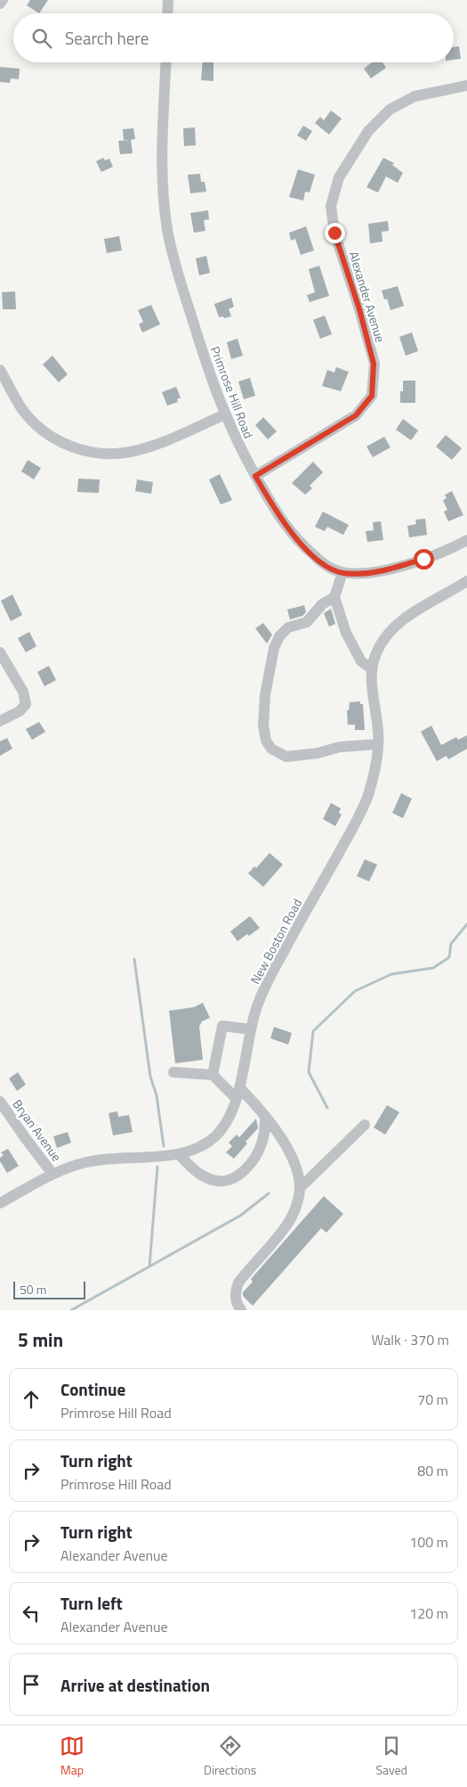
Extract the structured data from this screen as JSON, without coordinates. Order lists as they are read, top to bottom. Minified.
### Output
{"streets":{"street":["Alexander Avenue","Primrose Hill Road","New Boston Road","Bryan Avenue"]},"crossings":[["Alexander Avenue","Primrose Hill Road"],["New Boston Road","Bryan Avenue"]],"scale_bar":"50 m","page":{"search":"Search here","scale":"50 m","heading":["5 min","Walk · 370 m"],"list":[["Continue","Primrose Hill Road","70 m"],["Turn right","Primrose Hill Road","80 m"],["Turn right","Alexander Avenue","100 m"],["Turn left","Alexander Avenue","120 m"],"Arrive at destination"],"nav":["Map","Directions","Saved"]}}
